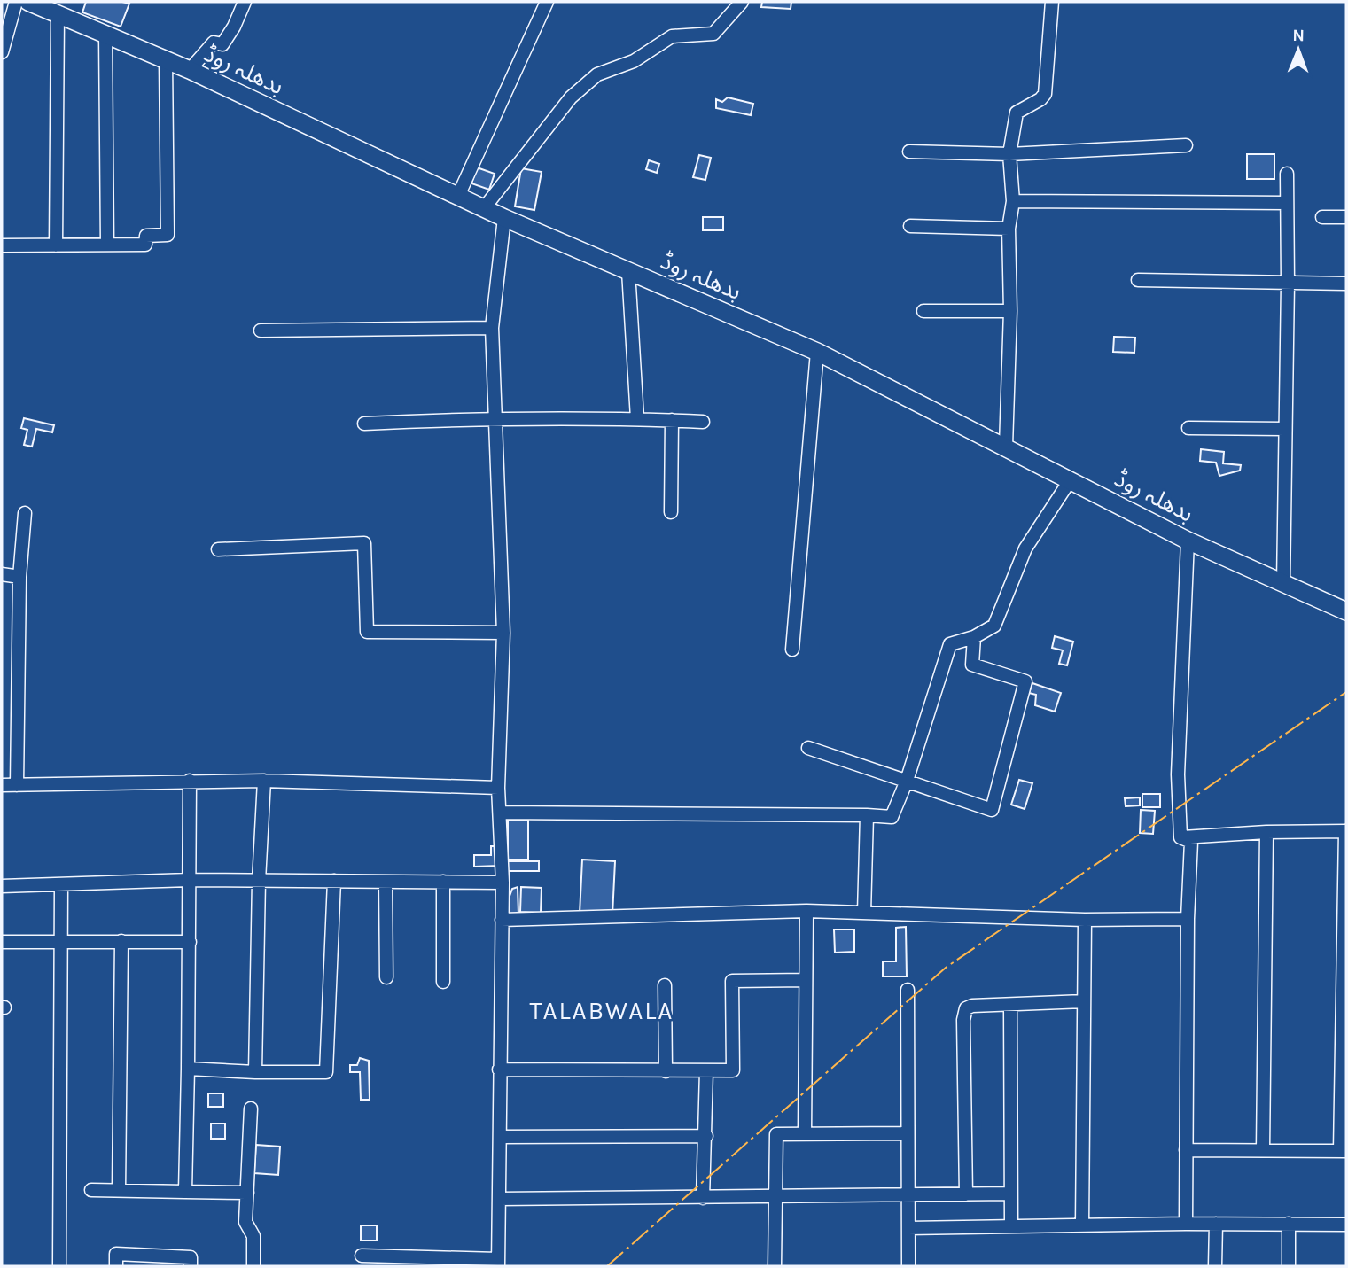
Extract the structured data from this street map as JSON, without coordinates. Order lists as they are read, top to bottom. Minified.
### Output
{"streets":{"main road":["بدھلہ روڈ"]},"districts":["TALABWALA"],"north":"top"}
